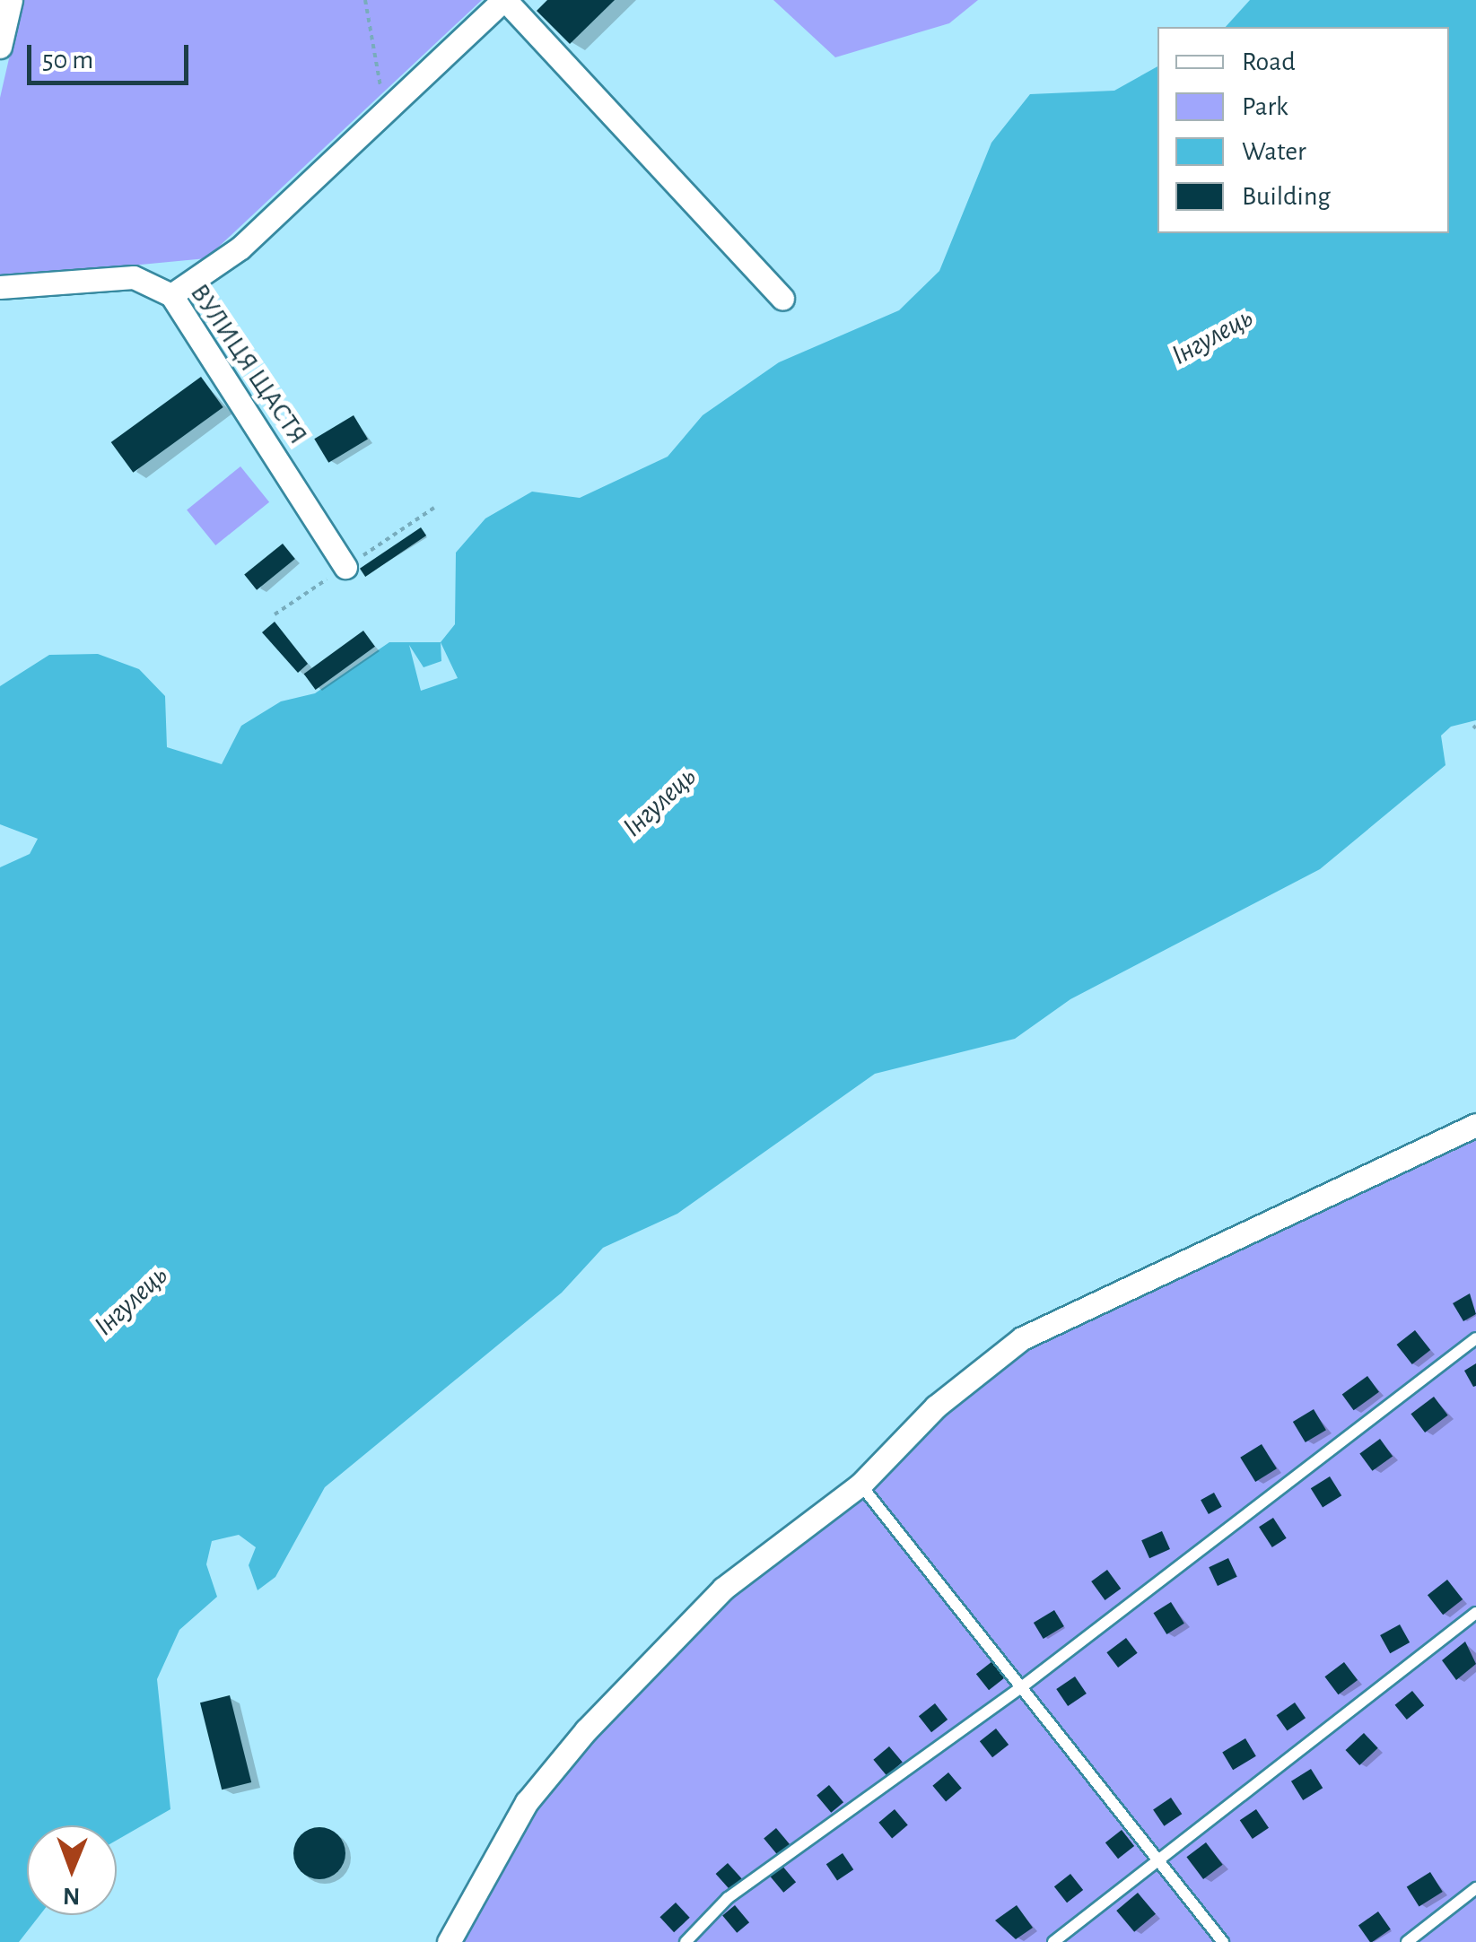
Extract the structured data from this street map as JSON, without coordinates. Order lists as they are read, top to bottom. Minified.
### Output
{"streets":{"street":["ВУЛИЦЯ ЩАСТЯ"]},"water":["Інгулець"],"legend":["Road","Park","Water","Building"],"scale_bar":"50 m","north":"bottom"}
